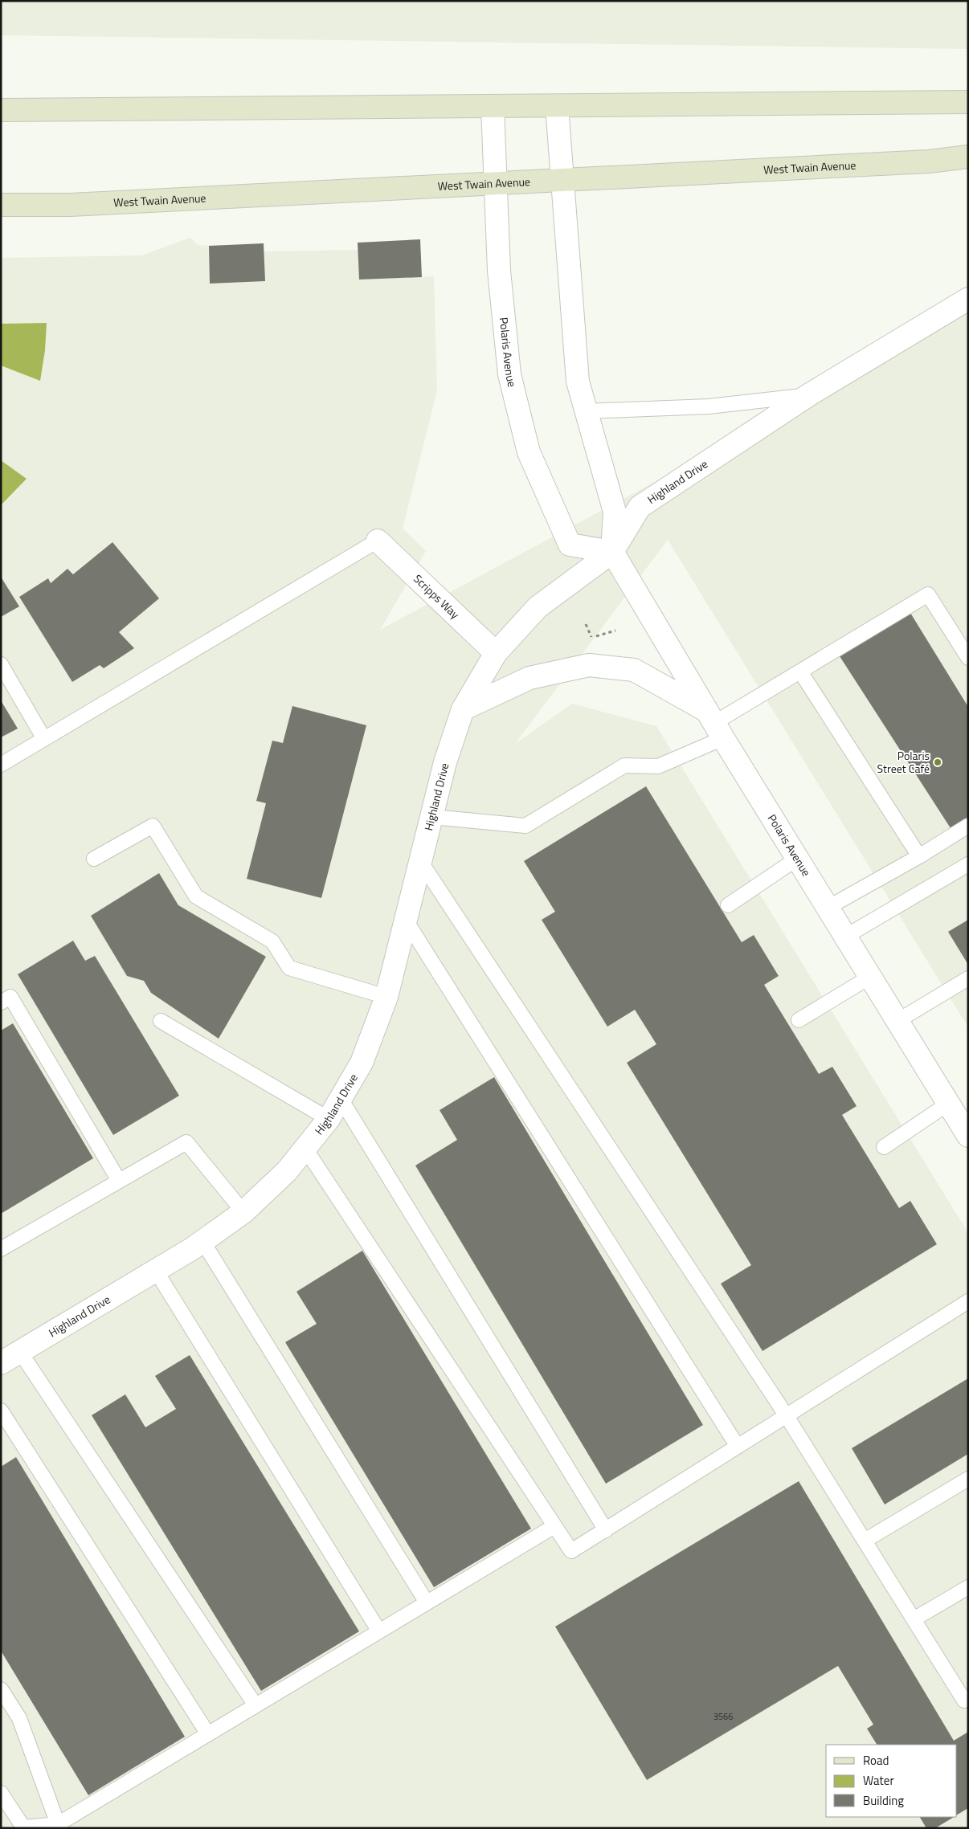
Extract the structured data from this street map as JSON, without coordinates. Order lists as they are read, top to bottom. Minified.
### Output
{"streets":{"main road":["West Twain Avenue"],"street":["Polaris Avenue","Highland Drive","Scripps Way"]},"crossings":[["West Twain Avenue","Polaris Avenue"],["Polaris Avenue","Highland Drive"],["Highland Drive","Scripps Way"]],"places":["Polaris Street Café"],"house_numbers":["3566"],"legend":["Road","Water","Building"]}
